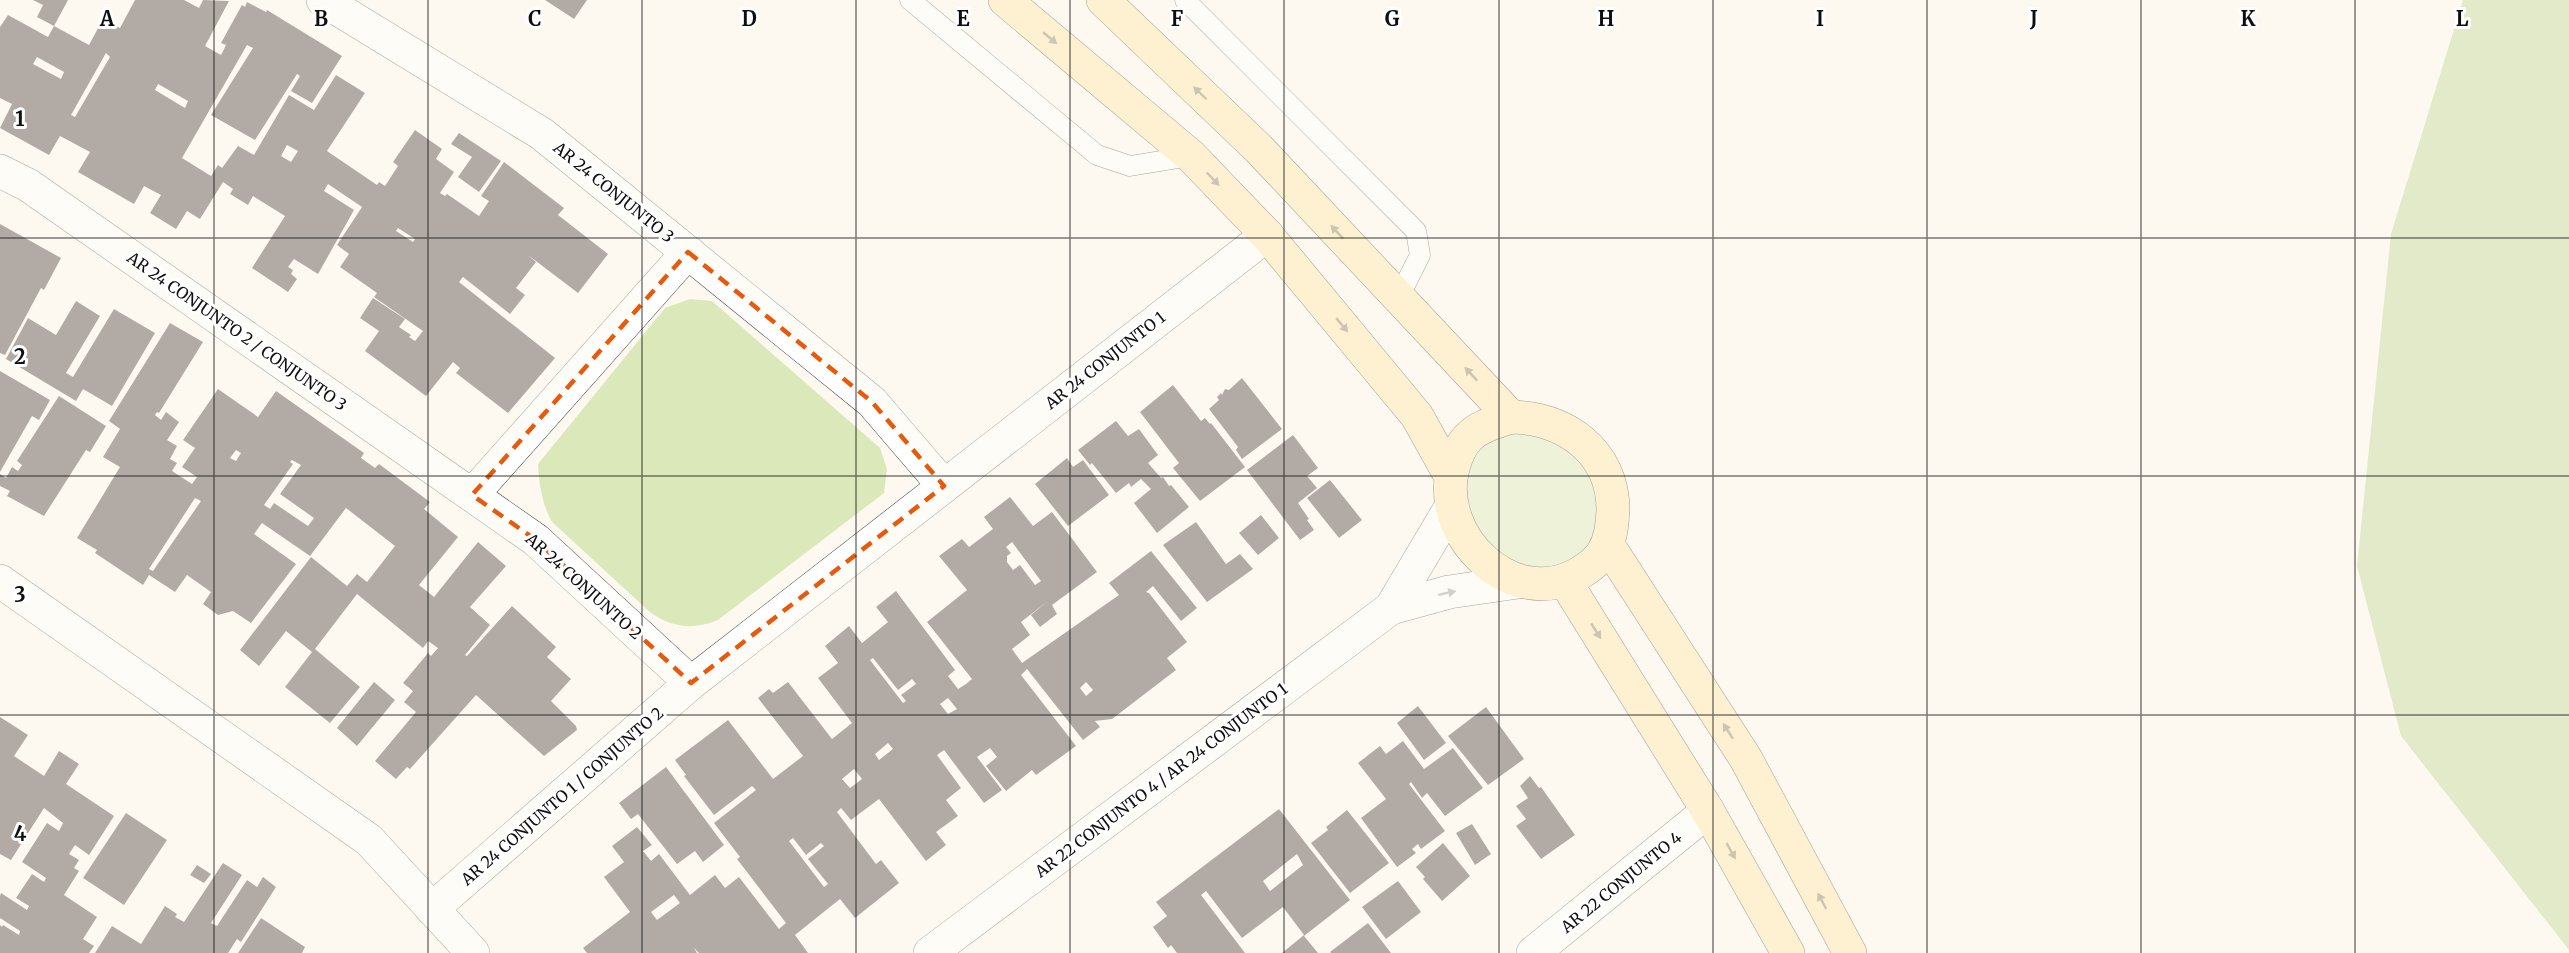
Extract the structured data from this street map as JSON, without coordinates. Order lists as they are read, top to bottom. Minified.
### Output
{"streets":{"street":["AR 24 CONJUNTO 3","AR 24 CONJUNTO 2 / CONJUNTO 3","AR 24 CONJUNTO 1","AR 24 CONJUNTO 2","AR 22 CONJUNTO 4 / AR 24 CONJUNTO 1","AR 24 CONJUNTO 1 / CONJUNTO 2","AR 22 CONJUNTO 4"]},"crossings":[["AR 24 CONJUNTO 3","AR 24 CONJUNTO 2 / CONJUNTO 3"],["AR 24 CONJUNTO 3","AR 24 CONJUNTO 2"],["AR 24 CONJUNTO 2 / CONJUNTO 3","AR 24 CONJUNTO 2"],["AR 24 CONJUNTO 2","AR 24 CONJUNTO 1 / CONJUNTO 2"]],"grid":{"columns":["A","B","C","D","E","F","G","H","I","J","K","L"],"rows":["1","2","3","4"]}}
